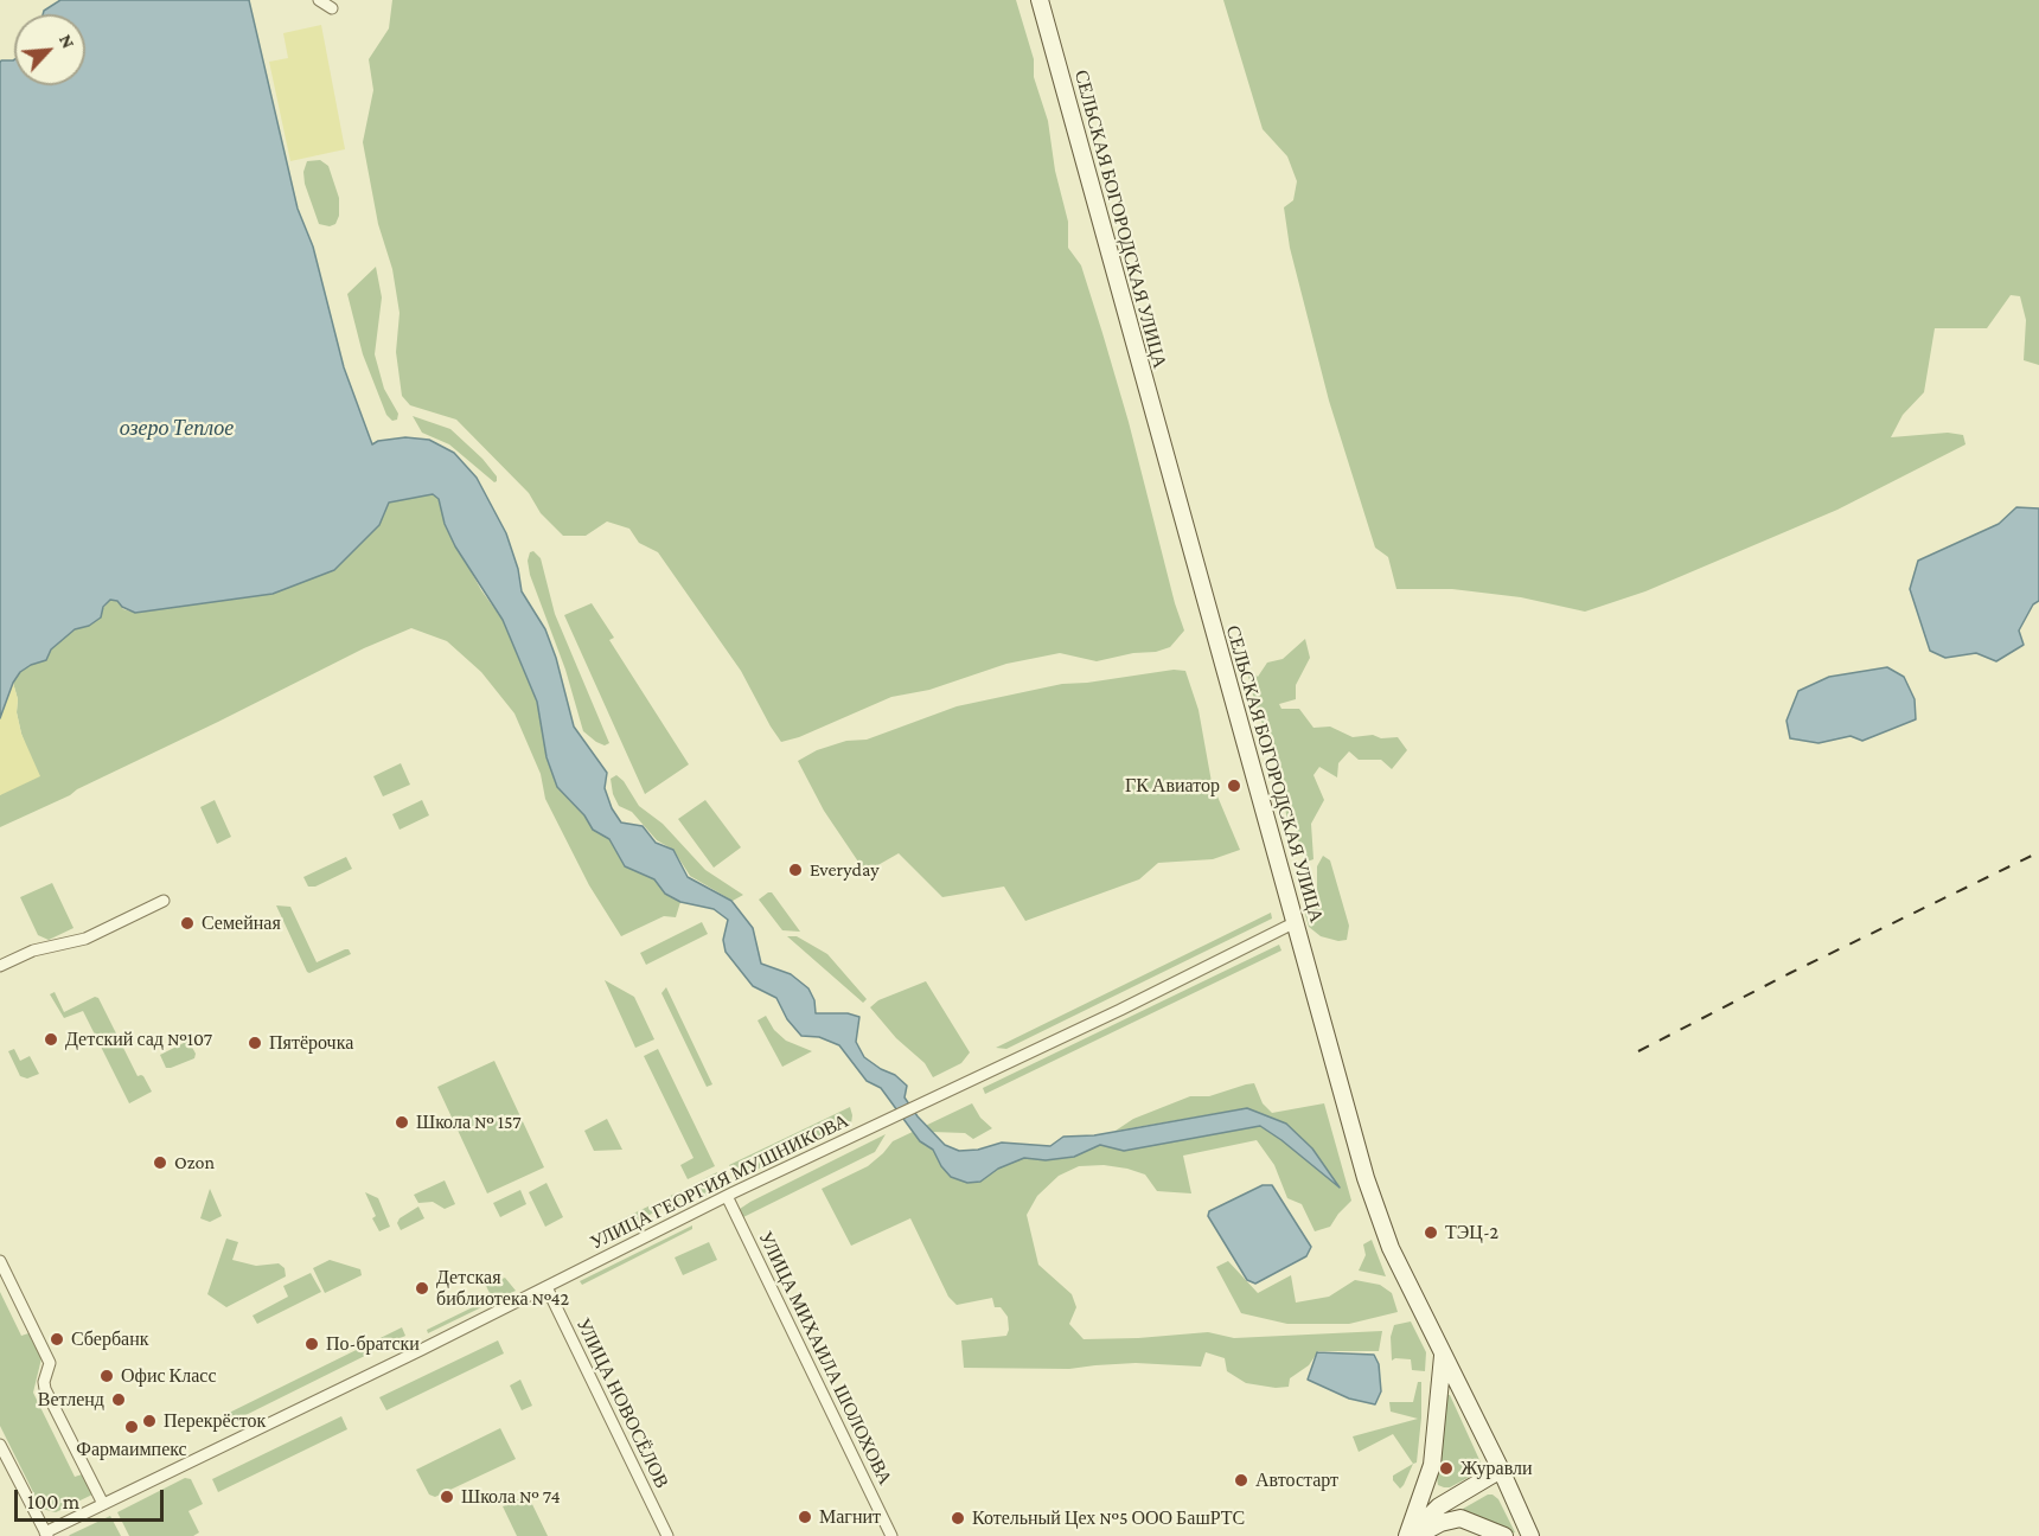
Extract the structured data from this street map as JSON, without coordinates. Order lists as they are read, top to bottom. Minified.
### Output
{"streets":{"main road":["СЕЛЬСКАЯ БОГОРОДСКАЯ УЛИЦА"],"street":["УЛИЦА ГЕОРГИЯ МУШНИКОВА","УЛИЦА МИХАИЛА ШОЛОХОВА","УЛИЦА НОВОСЁЛОВ"]},"crossings":[["СЕЛЬСКАЯ БОГОРОДСКАЯ УЛИЦА","УЛИЦА ГЕОРГИЯ МУШНИКОВА"],["УЛИЦА ГЕОРГИЯ МУШНИКОВА","УЛИЦА МИХАИЛА ШОЛОХОВА"],["УЛИЦА ГЕОРГИЯ МУШНИКОВА","УЛИЦА НОВОСЁЛОВ"]],"water":["озеро Теплое"],"places":["ГК Авиатор","Everyday","Семейная","Детский сад №107","Пятёрочка","Школа № 157","Ozon","ТЭЦ-2","Детская библиотека №42","Сбербанк","По-братски","Офис Класс","Ветленд","Перекрёсток","Фармаимпекс","Журавли","Автостарт","Школа № 74","Магнит","Котельный Цех №5 ООО БашРТС"],"scale_bar":"100 m","north":"top right"}
